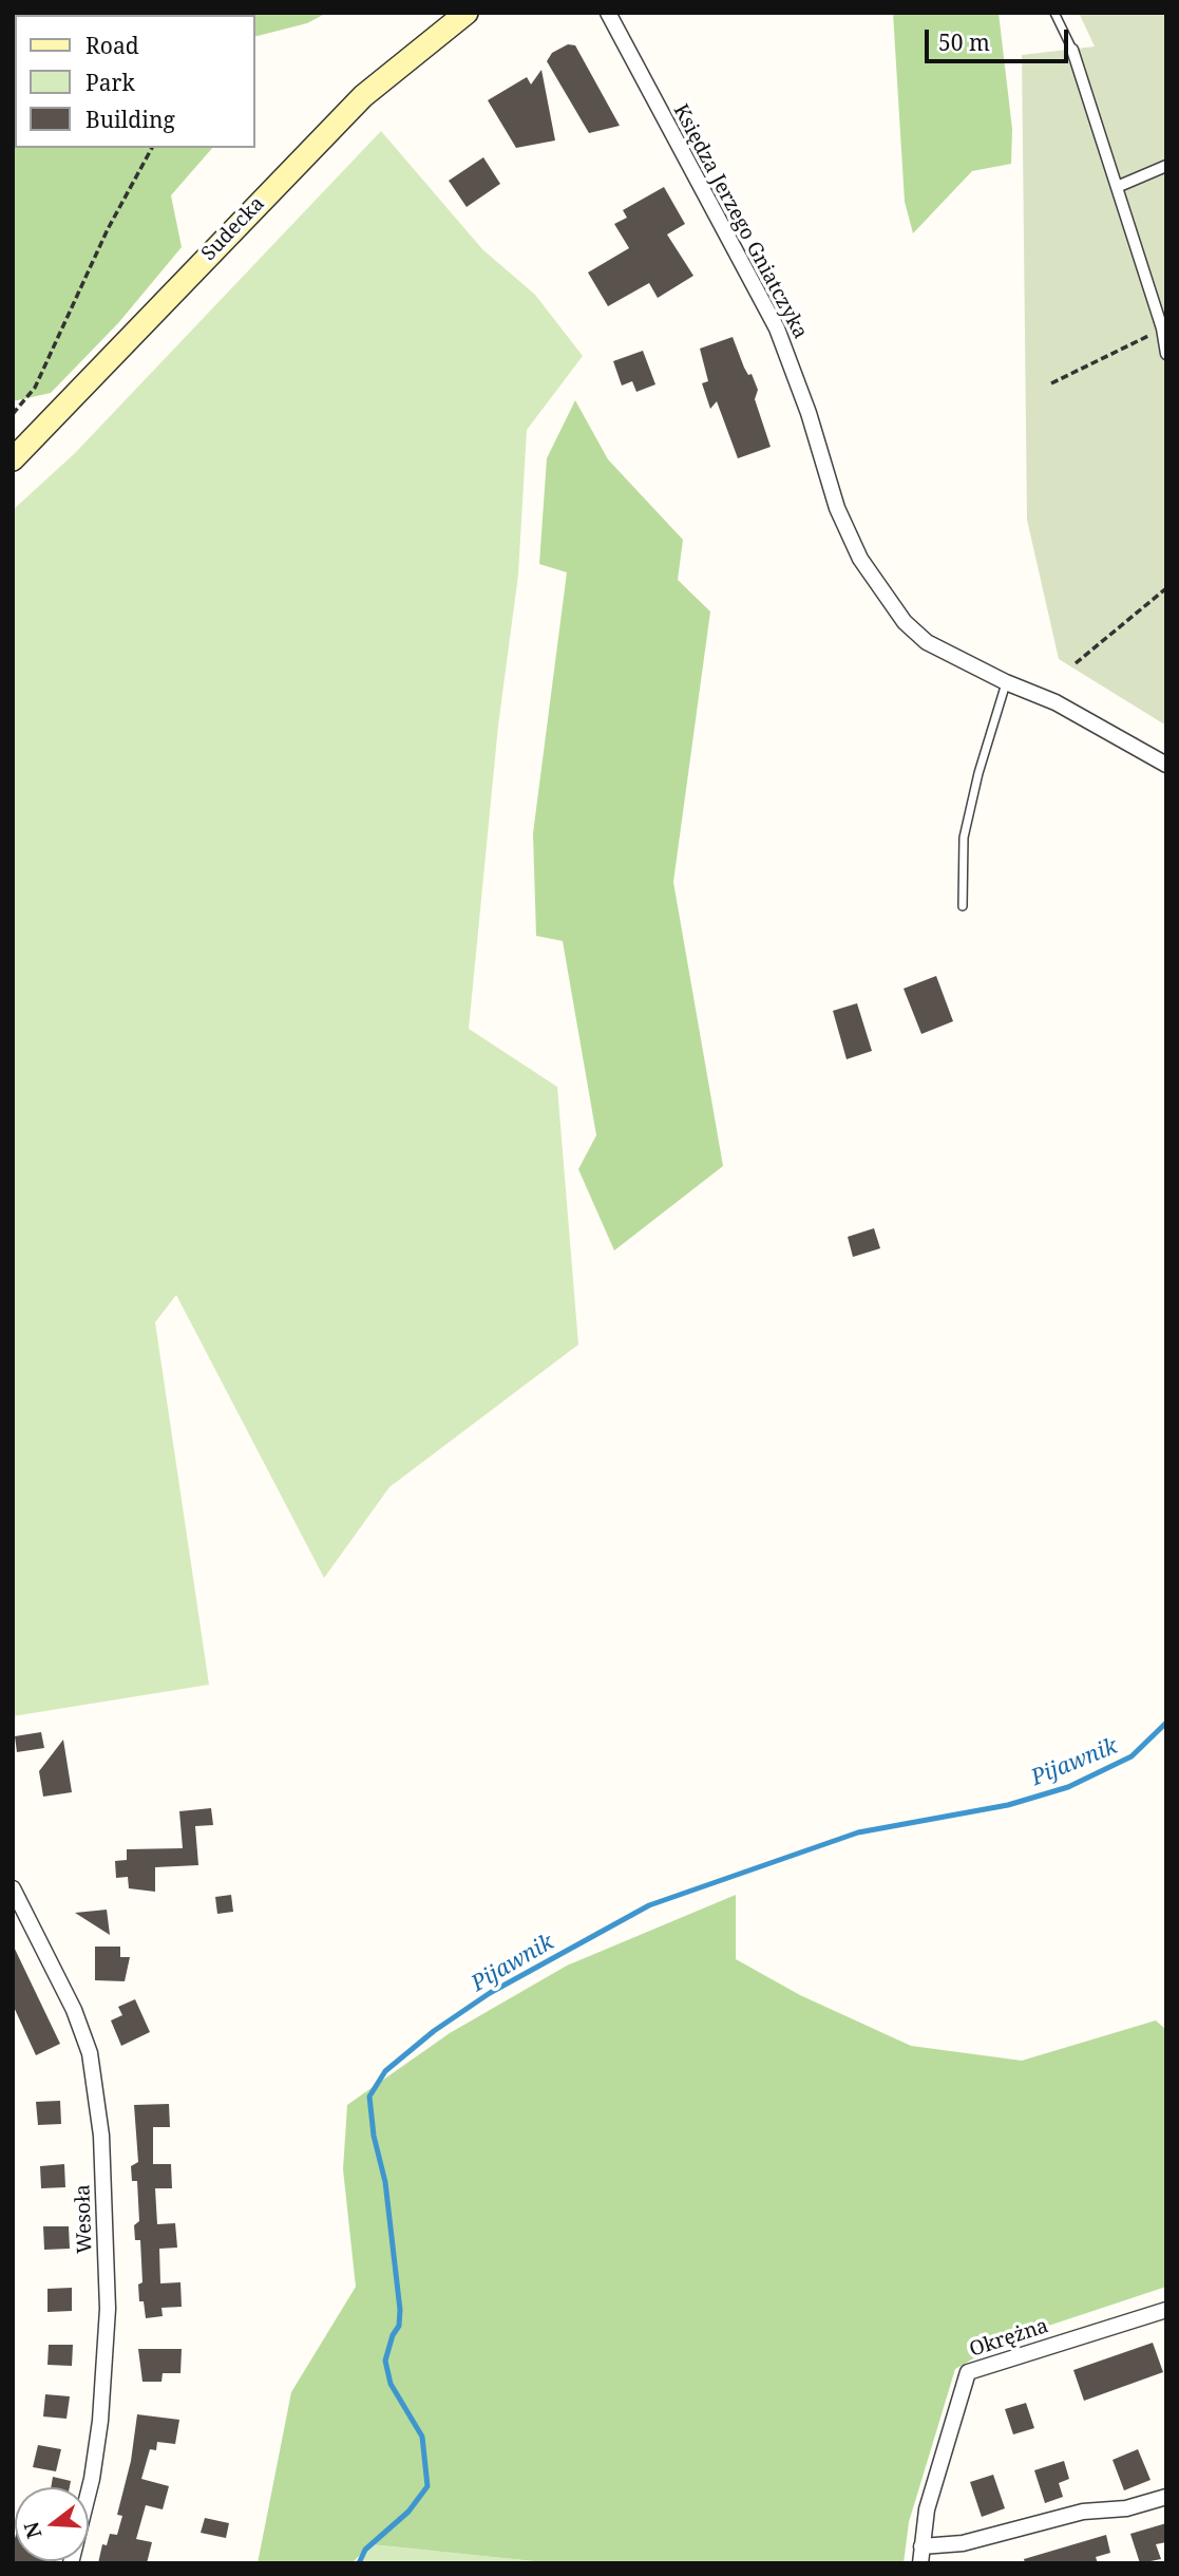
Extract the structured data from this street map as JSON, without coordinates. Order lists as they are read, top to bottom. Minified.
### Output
{"streets":{"main road":["Sudecka"],"street":["Księdza Jerzego Gniatczyka","Wesoła","Okrężna"]},"water":["Pijawnik"],"legend":["Road","Park","Building"],"scale_bar":"50 m","north":"left"}
